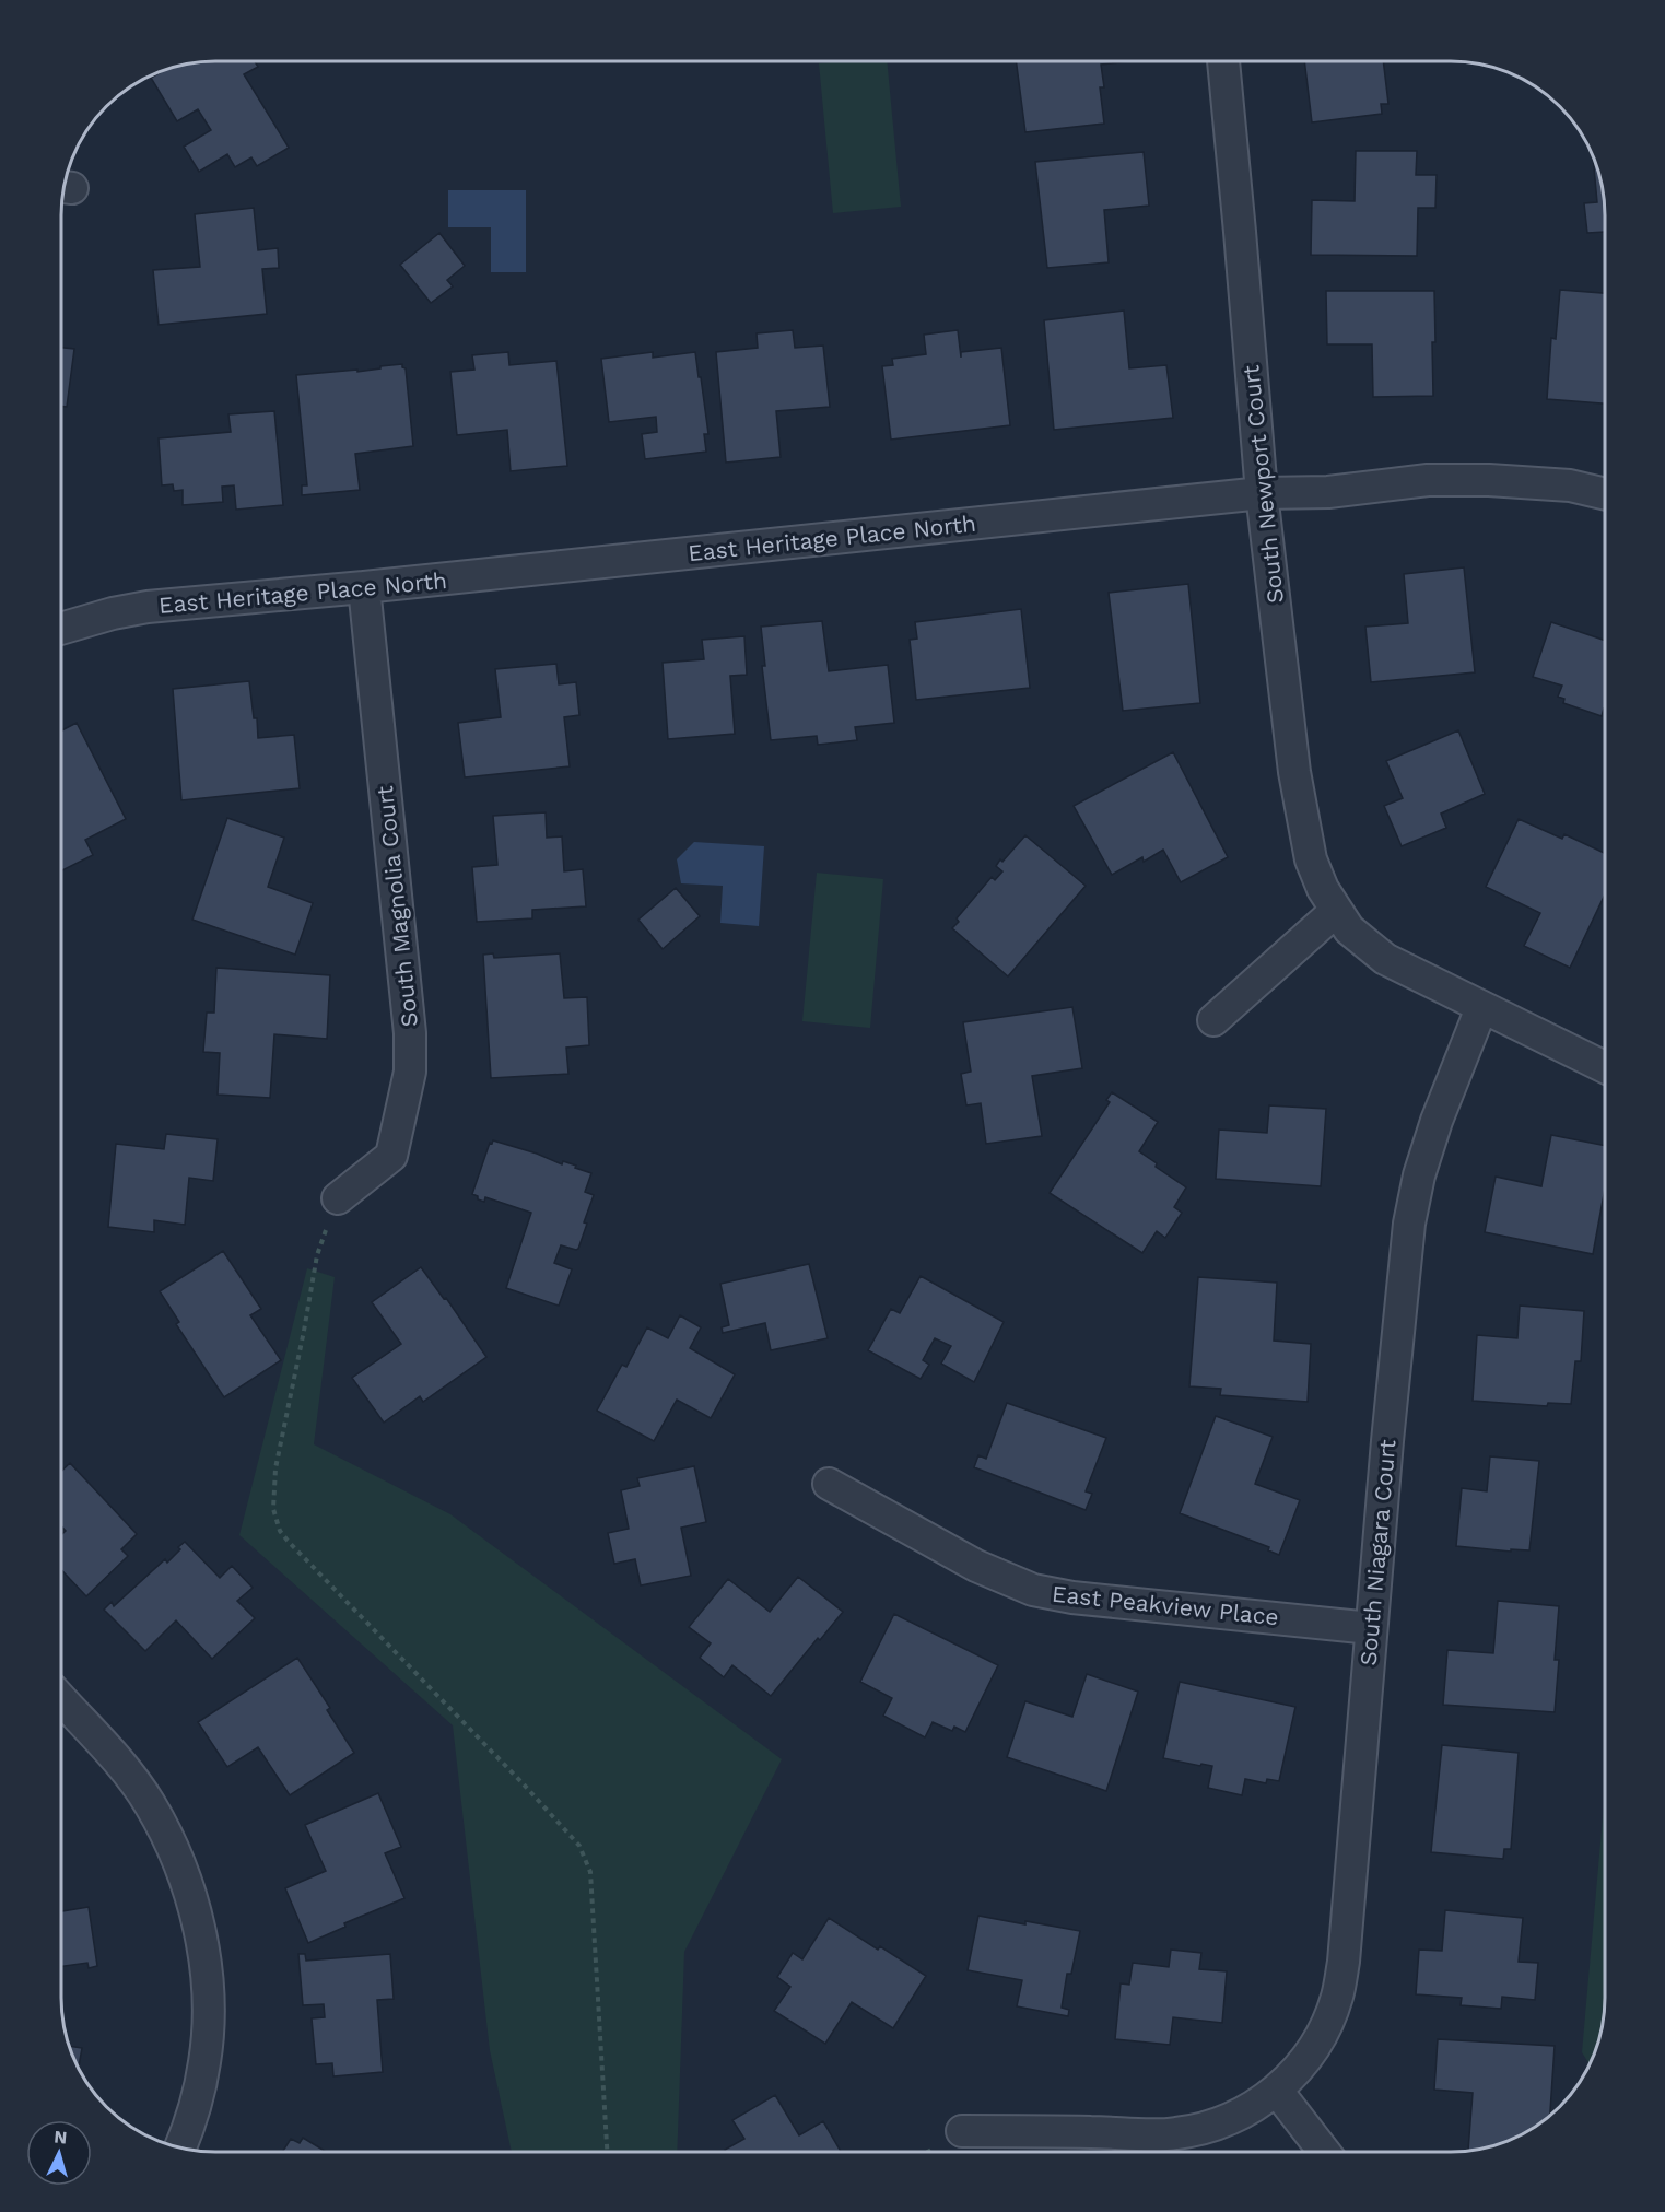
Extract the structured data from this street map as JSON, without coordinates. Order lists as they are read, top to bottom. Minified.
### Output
{"streets":{"street":["South Newport Court","East Heritage Place North","South Magnolia Court","South Niagara Court","East Peakview Place"]},"crossings":[["South Newport Court","East Heritage Place North"],["South Newport Court","South Niagara Court"],["East Heritage Place North","South Magnolia Court"],["South Niagara Court","East Peakview Place"]],"north":"top"}
